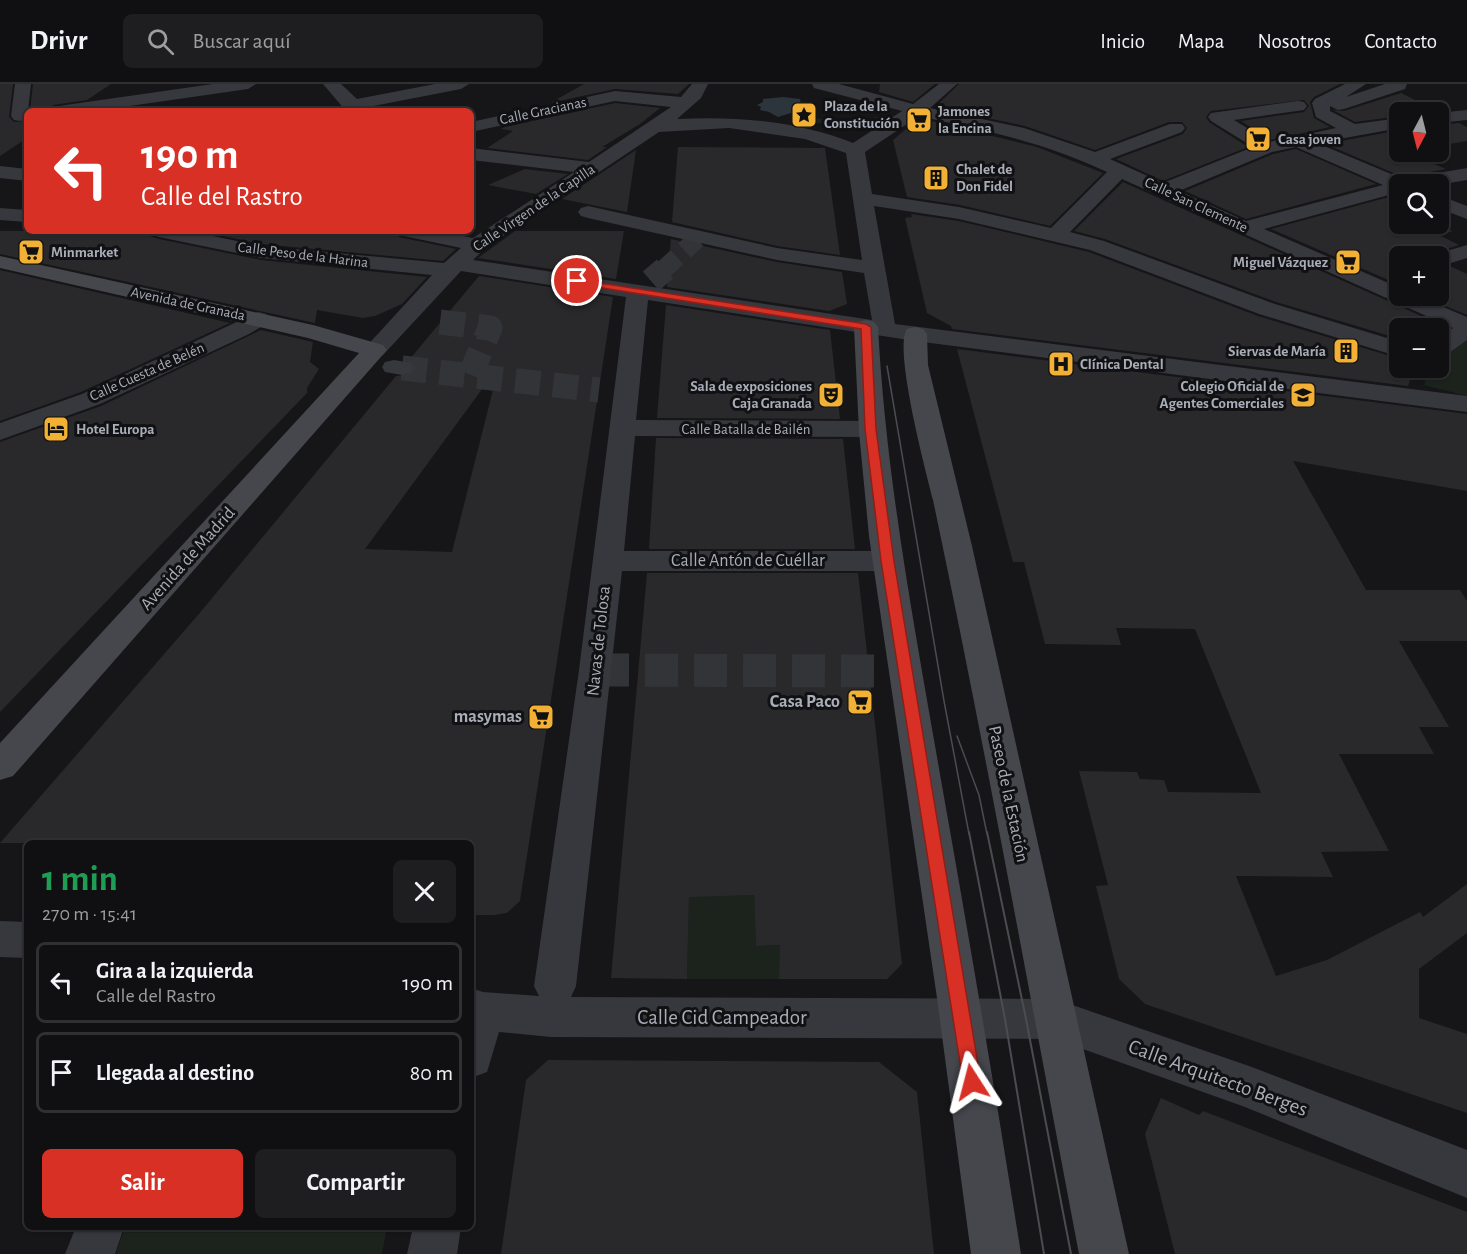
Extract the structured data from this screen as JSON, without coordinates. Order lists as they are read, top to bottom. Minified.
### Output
{"streets":{"main road":["Avenida de Granada","Avenida de Madrid","Paseo de la Estación"],"street":["Calle Gracianas","Calle San Clemente","Calle Virgen de la Capilla","Calle Peso de la Harina","Calle Cuesta de Belén","Calle Batalla de Bailén","Calle Antón de Cuéllar","Navas de Tolosa","Calle Cid Campeador","Calle Arquitecto Berges"]},"crossings":[["Calle Virgen de la Capilla","Calle Peso de la Harina"],["Calle Virgen de la Capilla","Avenida de Granada"],["Calle Virgen de la Capilla","Avenida de Madrid"],["Calle Peso de la Harina","Paseo de la Estación"],["Avenida de Granada","Calle Cuesta de Belén"],["Avenida de Granada","Avenida de Madrid"],["Calle Batalla de Bailén","Navas de Tolosa"],["Calle Antón de Cuéllar","Navas de Tolosa"],["Paseo de la Estación","Calle Arquitecto Berges"],["Calle Cid Campeador","Calle Arquitecto Berges"]],"places":{"place":["Plaza de la Constitución"],"supermarket":["Jamones la Encina","Casa joven","Minmarket","Miguel Vázquez","Casa Paco","masymas"],"building":["Chalet de Don Fidel","Siervas de María"],"hospital":["Clínica Dental"],"theatre":["Sala de exposiciones Caja Granada"],"school or university":["Colegio Oficial de Agentes Comerciales"],"hotel":["Hotel Europa"]},"north":"bottom","page":{"header":"Drivr","search":"Buscar aquí","nav":["Inicio","Mapa","Nosotros","Contacto"],"map_buttons":["+","−"],"turn":["190 m","Calle del Rastro"],"heading":["1 min","270 m · 15:41"],"list":[{"name":"Gira a la izquierda","note":"Calle del Rastro","value":"190 m"},{"name":"Llegada al destino","value":"80 m"}],"buttons":["Salir","Compartir"]}}
